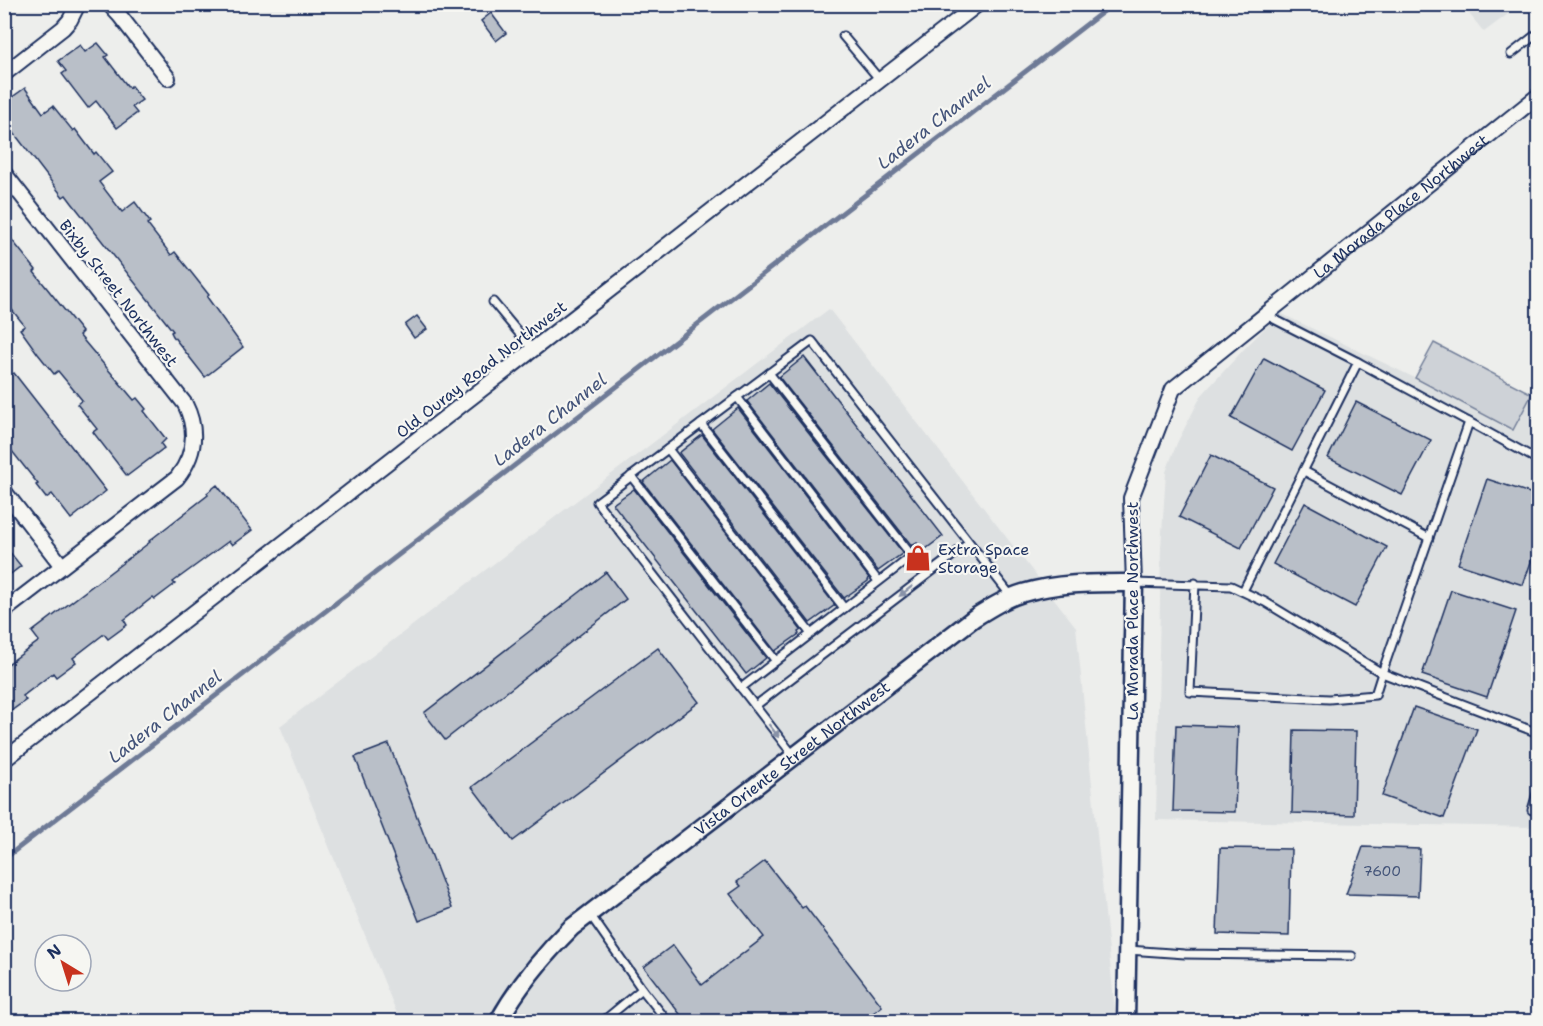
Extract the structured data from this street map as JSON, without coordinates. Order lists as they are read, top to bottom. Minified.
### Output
{"streets":{"street":["La Morada Place Northwest","Bixby Street Northwest","Old Ouray Road Northwest","Vista Oriente Street Northwest"]},"crossings":[["La Morada Place Northwest","Vista Oriente Street Northwest"]],"water":["Ladera Channel"],"places":{"shop":["Extra Space Storage"]},"house_numbers":["7600"],"north":"top left"}
